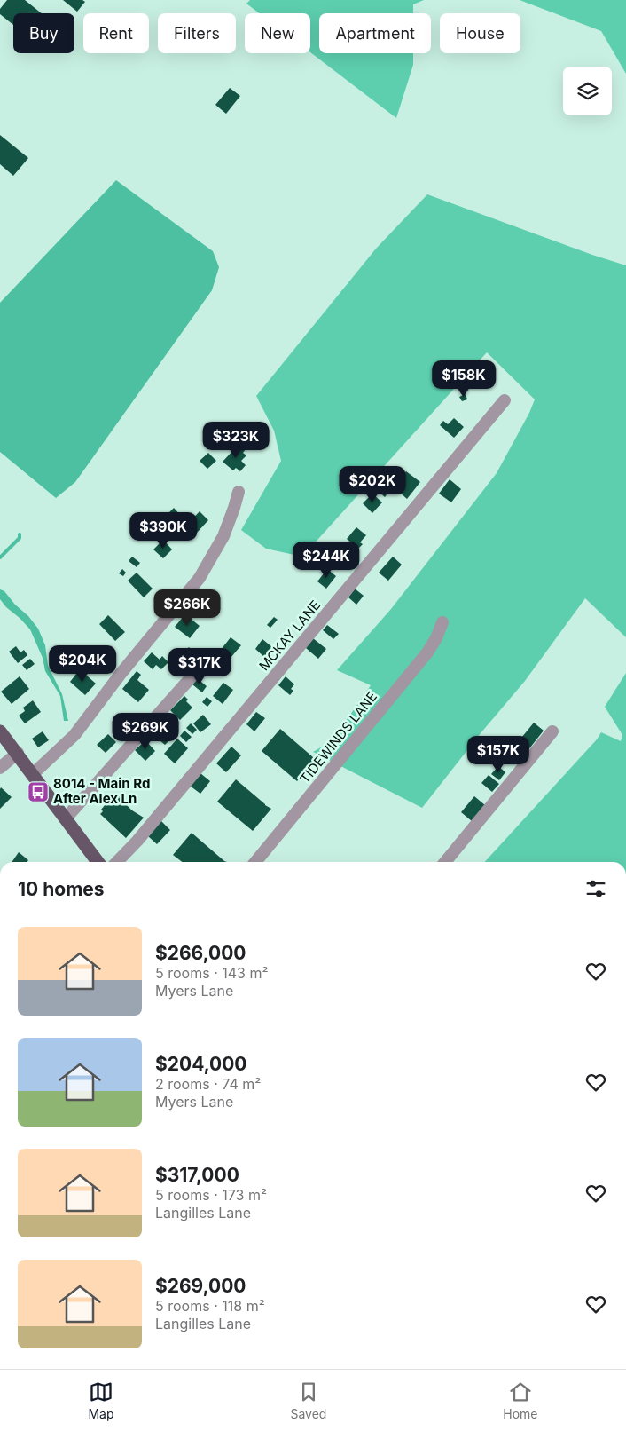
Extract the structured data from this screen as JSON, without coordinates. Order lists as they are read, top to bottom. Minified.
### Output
{"streets":{"street":["MCKAY LANE","TIDEWINDS LANE"]},"places":{"bus stop":["8014 - Main Rd After Alex Ln"]},"page":{"chip":["Buy","Rent","Filters","New","Apartment","House"],"price":["$158K","$323K","$202K","$390K","$244K","$266K","$204K","$317K","$269K","$157K"],"heading":"10 homes","list":[{"name":"$266,000","note":"5 rooms · 143 m² · Myers Lane"},{"name":"$204,000","note":"2 rooms · 74 m² · Myers Lane"},{"name":"$317,000","note":"5 rooms · 173 m² · Langilles Lane"},{"name":"$269,000","note":"5 rooms · 118 m² · Langilles Lane"}],"tabs":["Map","Saved","Home"]}}
